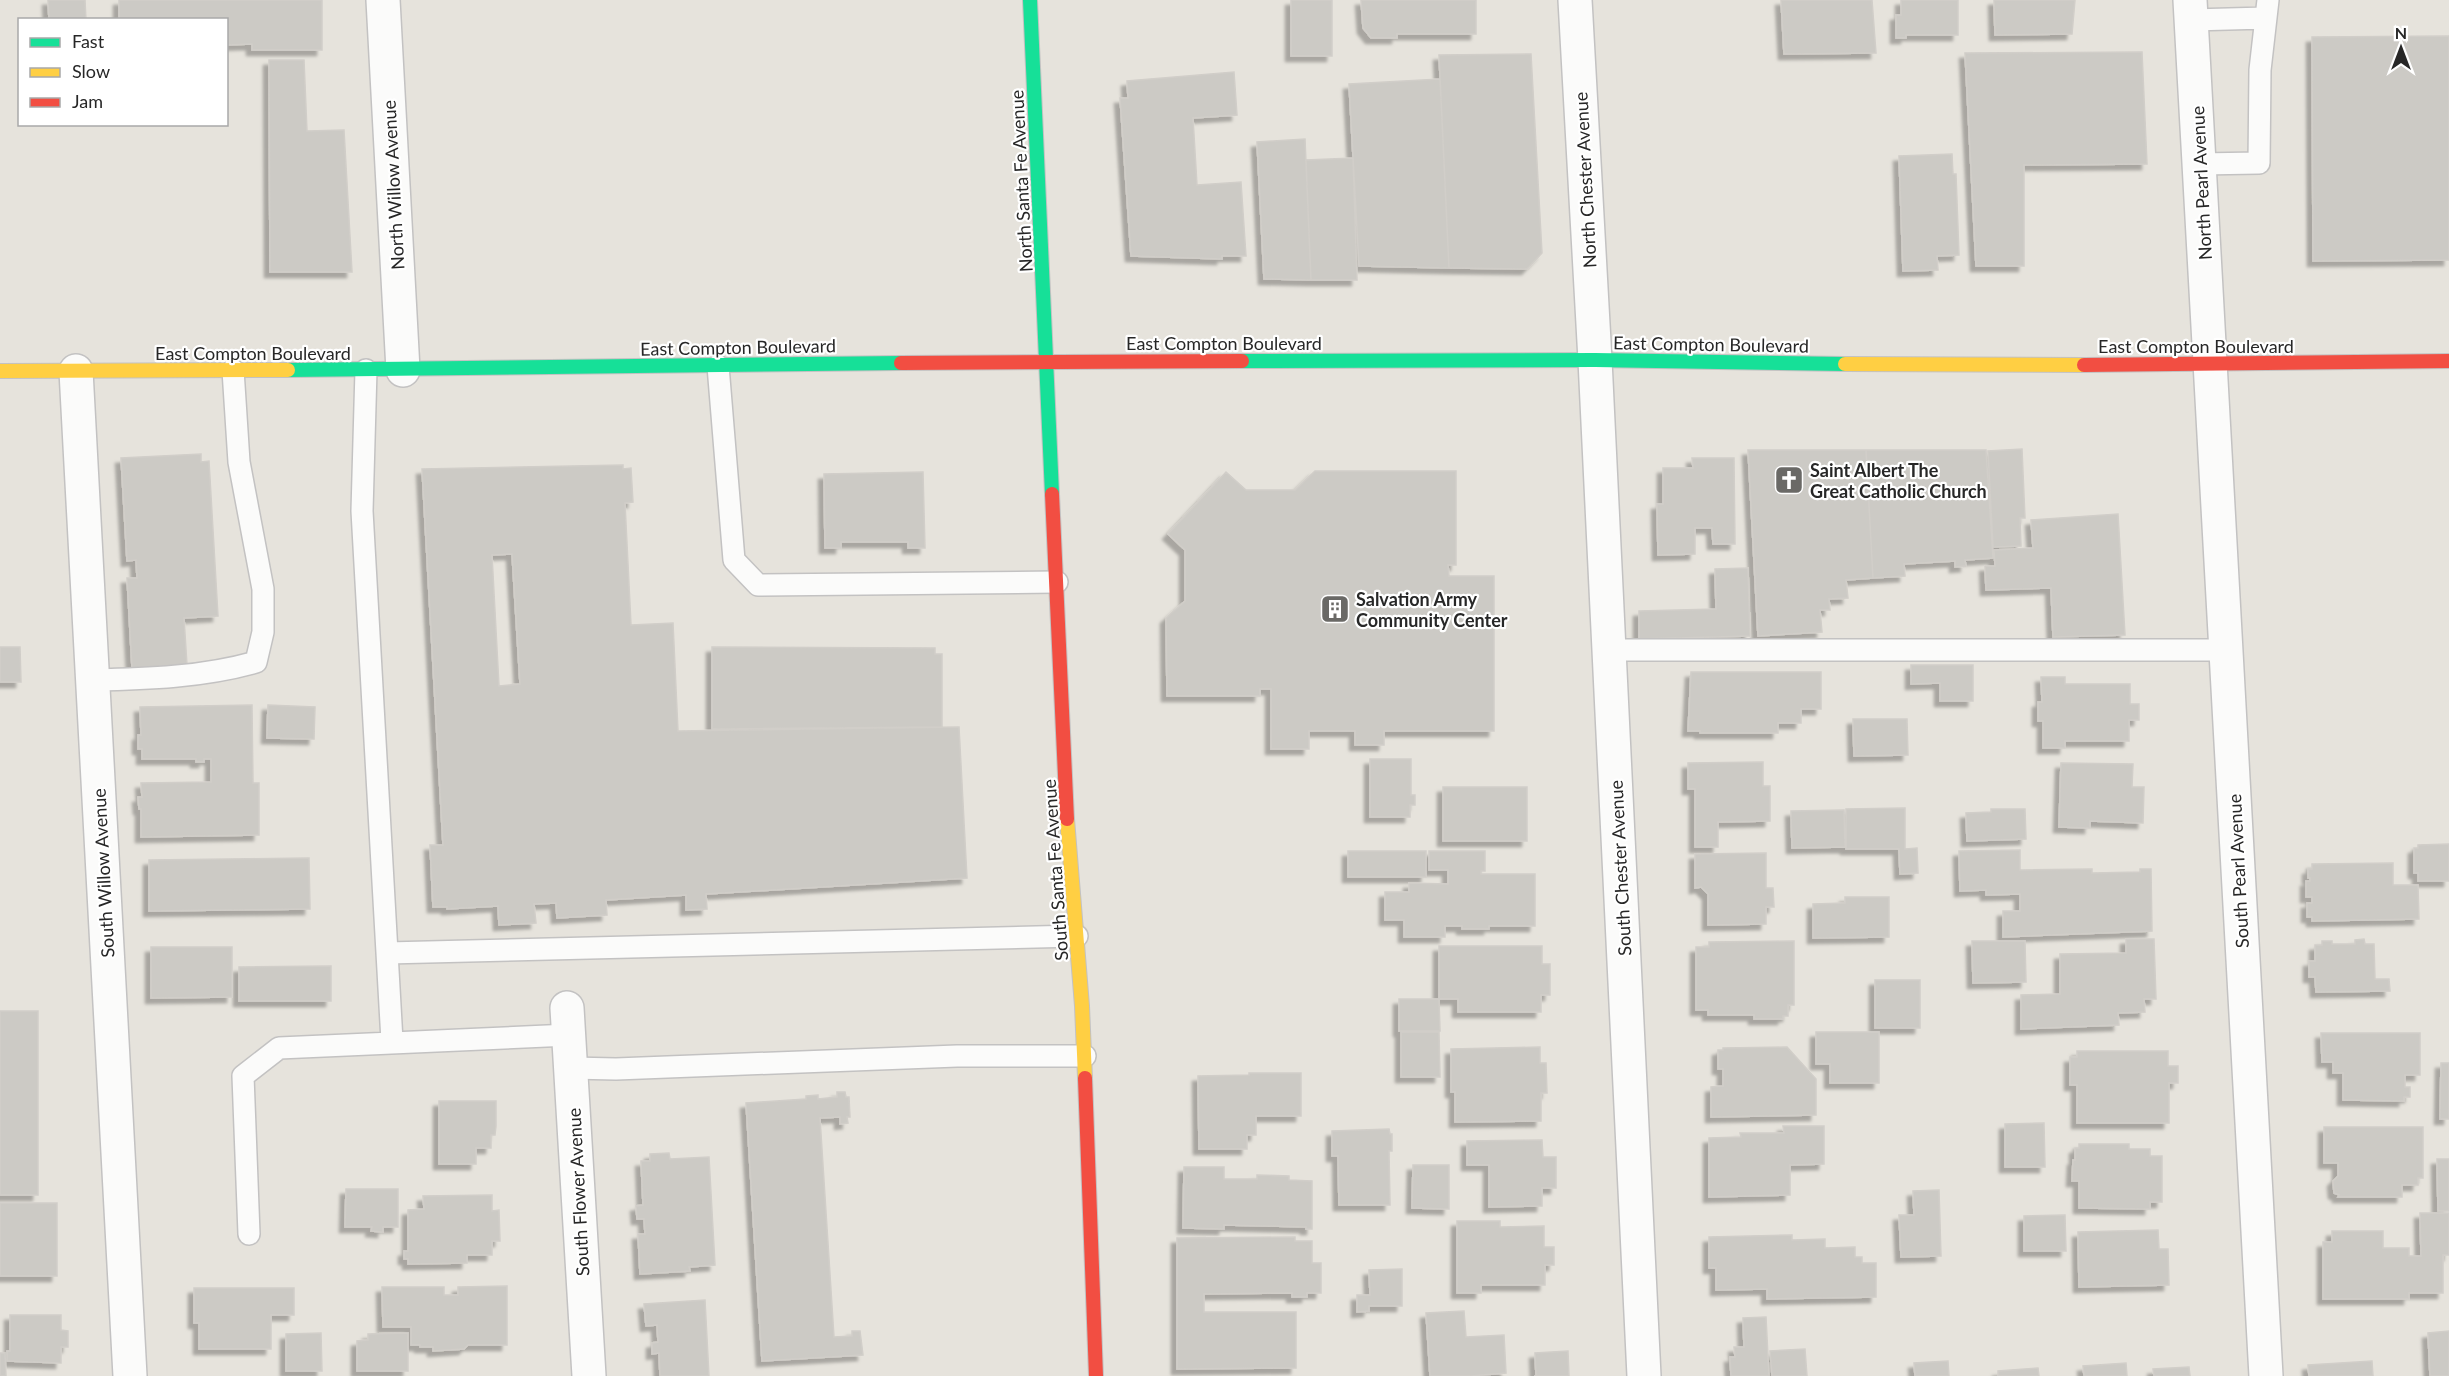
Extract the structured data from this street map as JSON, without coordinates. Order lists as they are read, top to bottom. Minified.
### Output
{"streets":{"main road":["North Santa Fe Avenue","East Compton Boulevard","South Santa Fe Avenue"],"street":["North Chester Avenue","North Pearl Avenue","North Willow Avenue","South Chester Avenue","South Pearl Avenue","South Willow Avenue","South Flower Avenue"]},"crossings":[["North Chester Avenue","East Compton Boulevard"],["North Chester Avenue","South Chester Avenue"],["North Santa Fe Avenue","East Compton Boulevard"],["North Santa Fe Avenue","South Santa Fe Avenue"],["North Pearl Avenue","East Compton Boulevard"],["North Pearl Avenue","South Pearl Avenue"],["North Willow Avenue","East Compton Boulevard"],["East Compton Boulevard","South Chester Avenue"],["East Compton Boulevard","South Santa Fe Avenue"],["East Compton Boulevard","South Pearl Avenue"],["East Compton Boulevard","South Willow Avenue"]],"places":{"church":["Saint Albert The Great Catholic Church"],"building":["Salvation Army Community Center"]},"legend":["Fast","Slow","Jam"],"north":"top"}
